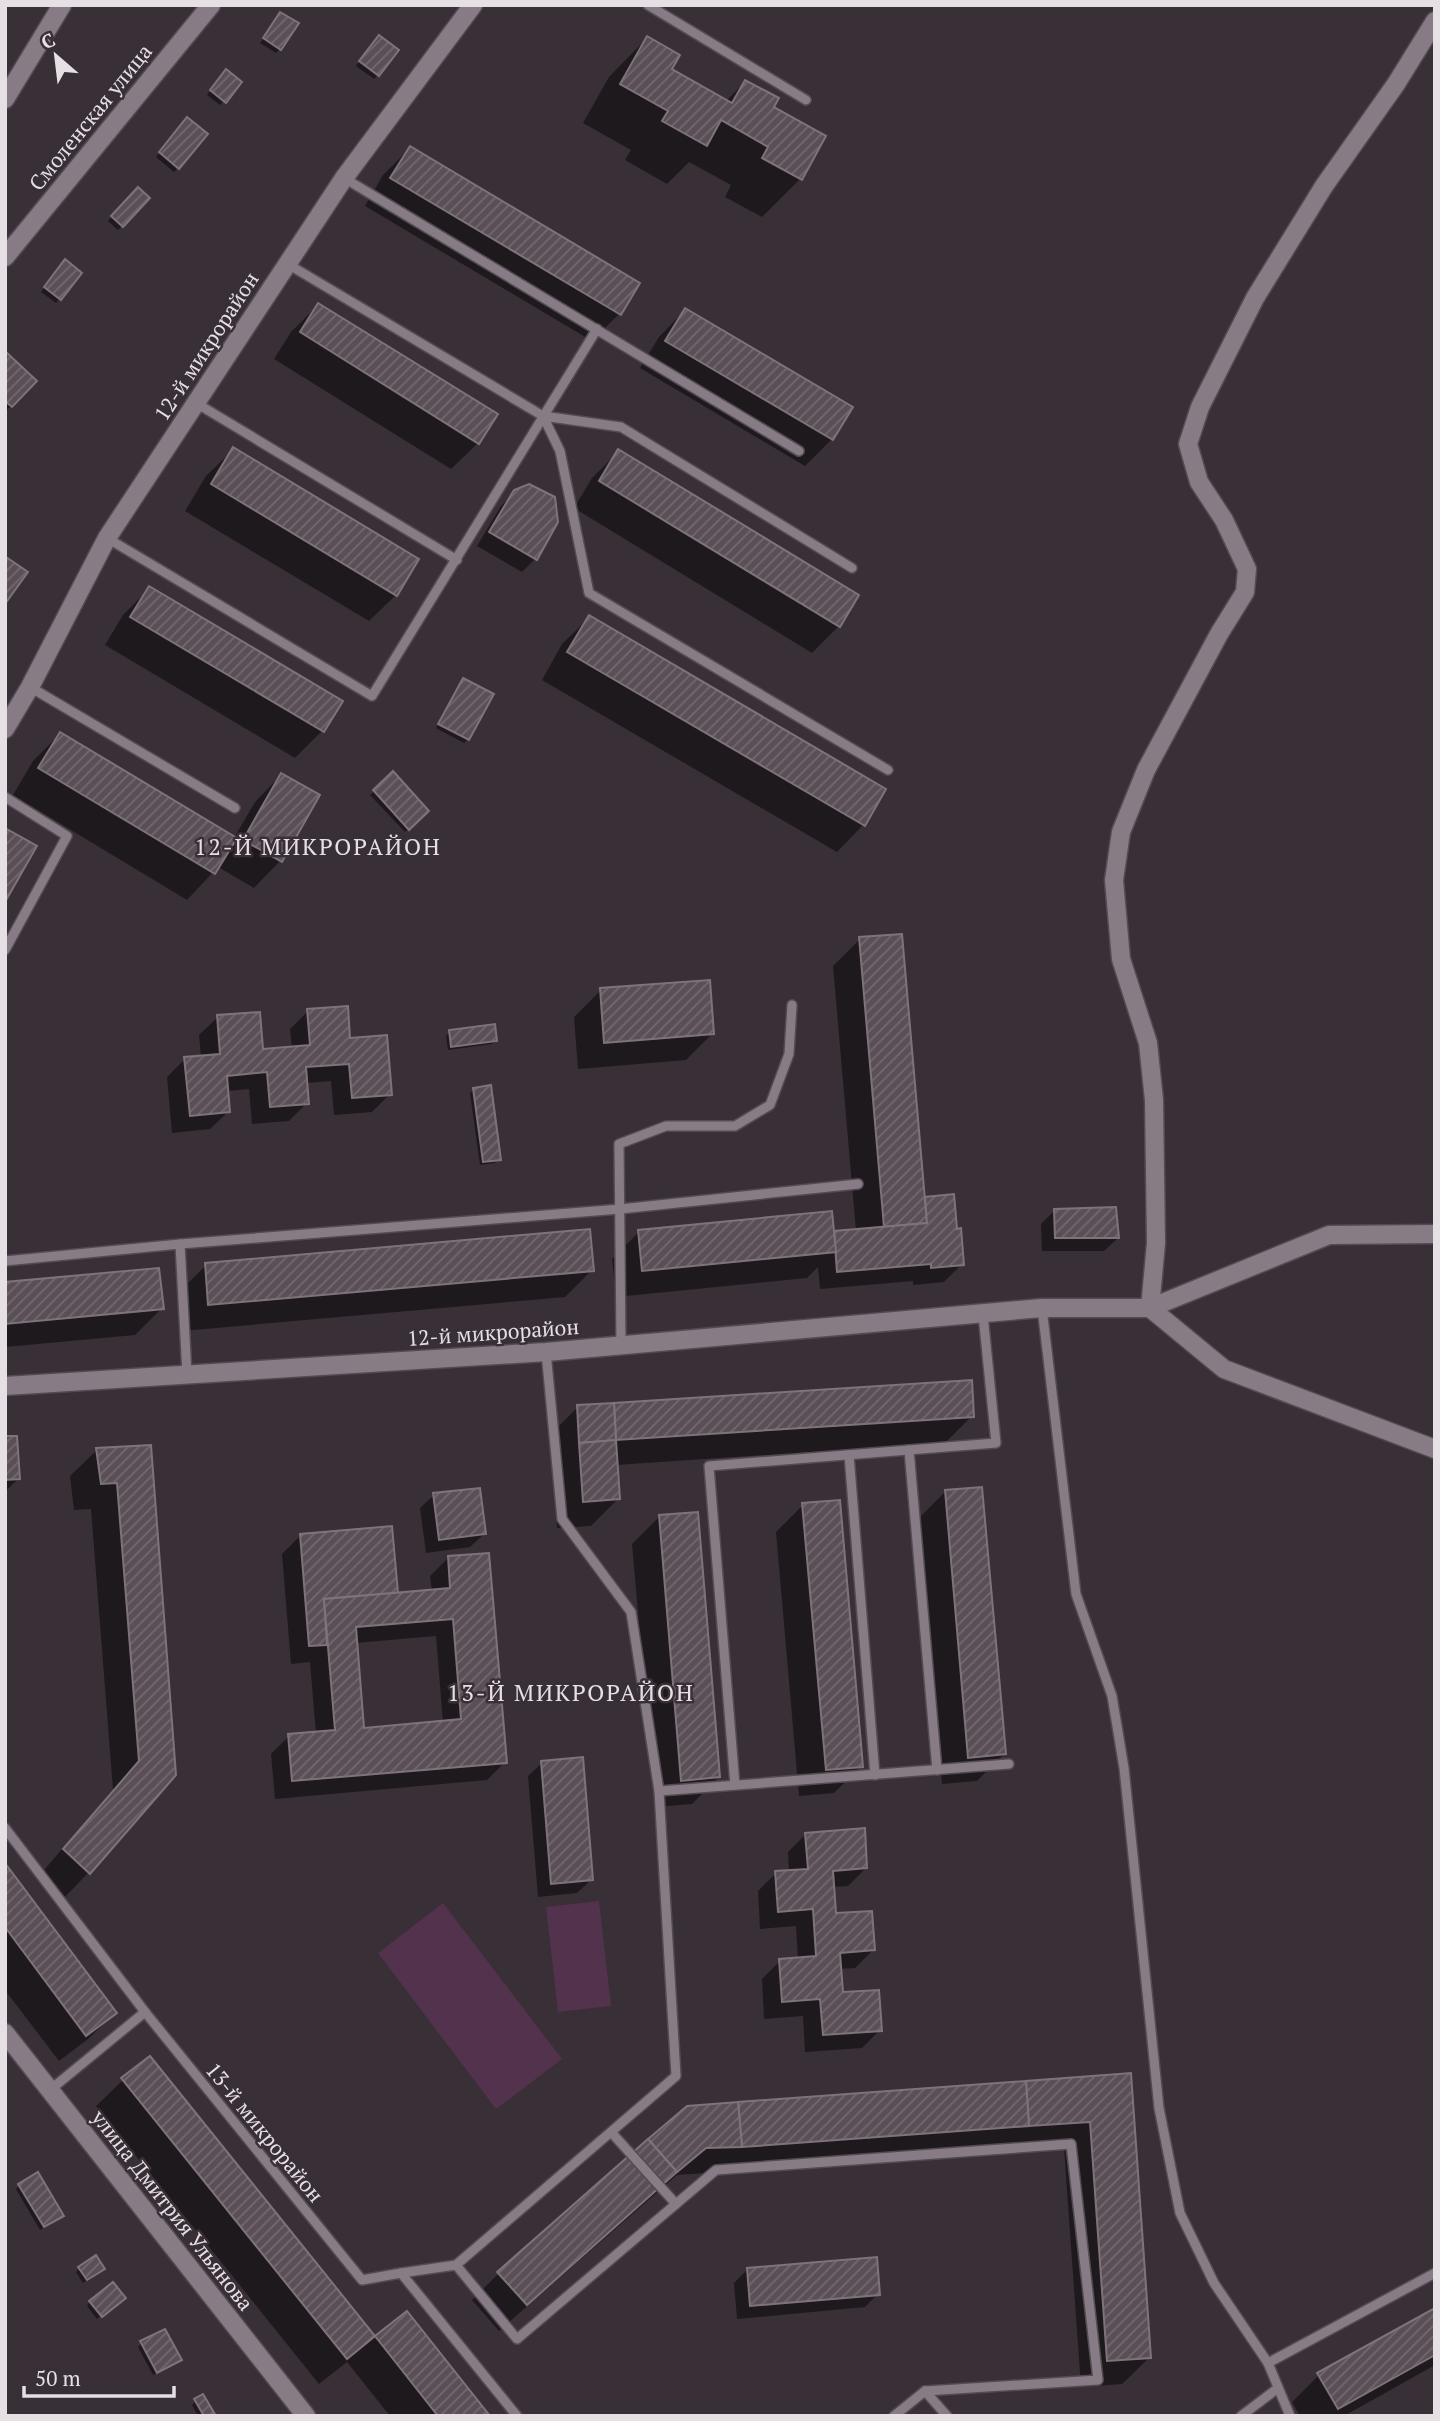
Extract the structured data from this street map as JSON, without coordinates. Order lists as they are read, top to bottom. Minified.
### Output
{"streets":{"street":["Смоленская улица","12-й микрорайон","улица Дмитрия Ульянова"],"lane":["13-й микрорайон"]},"districts":["12-Й МИКРОРАЙОН","13-Й МИКРОРАЙОН"],"scale_bar":"50 m","north":"top left"}
